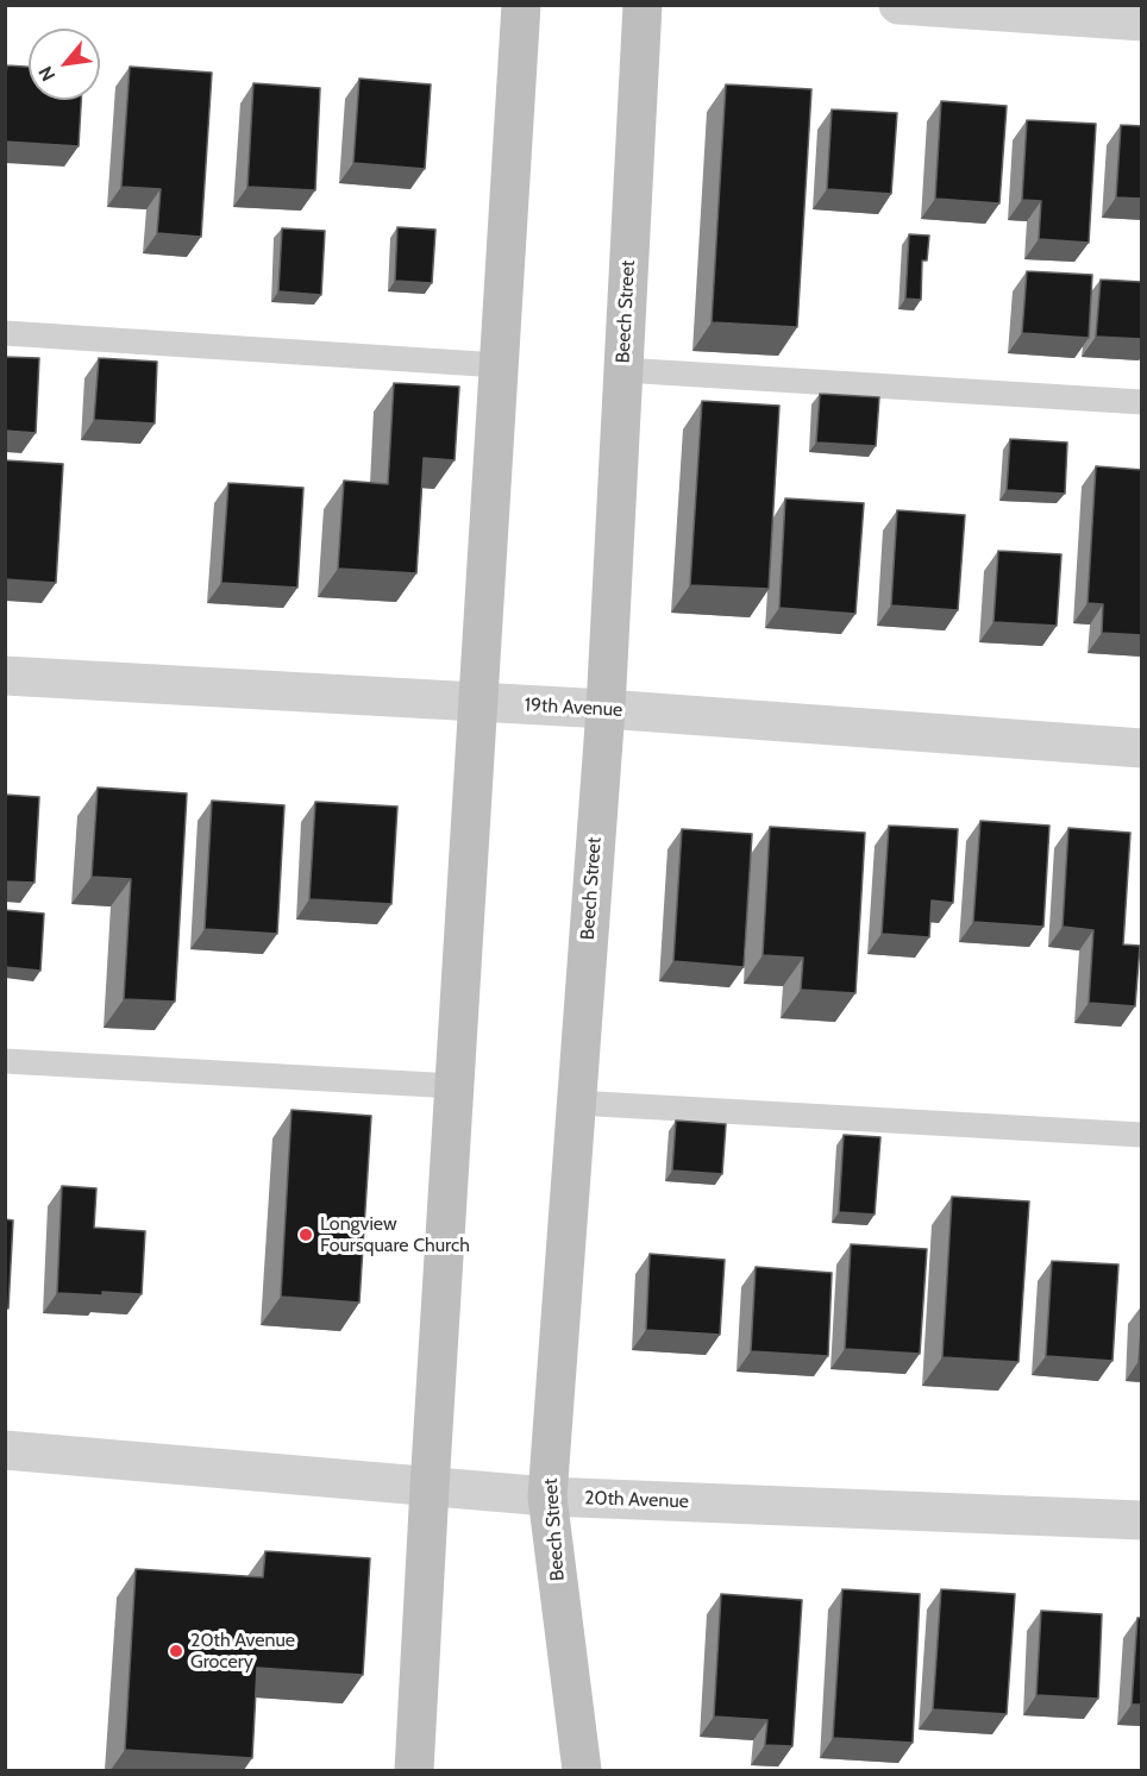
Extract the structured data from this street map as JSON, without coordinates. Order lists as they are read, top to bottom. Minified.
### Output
{"streets":{"street":["Beech Street","19th Avenue","20th Avenue"]},"crossings":[["Beech Street","19th Avenue"],["Beech Street","20th Avenue"]],"places":["Longview Foursquare Church","20th Avenue Grocery"],"north":"bottom left"}
